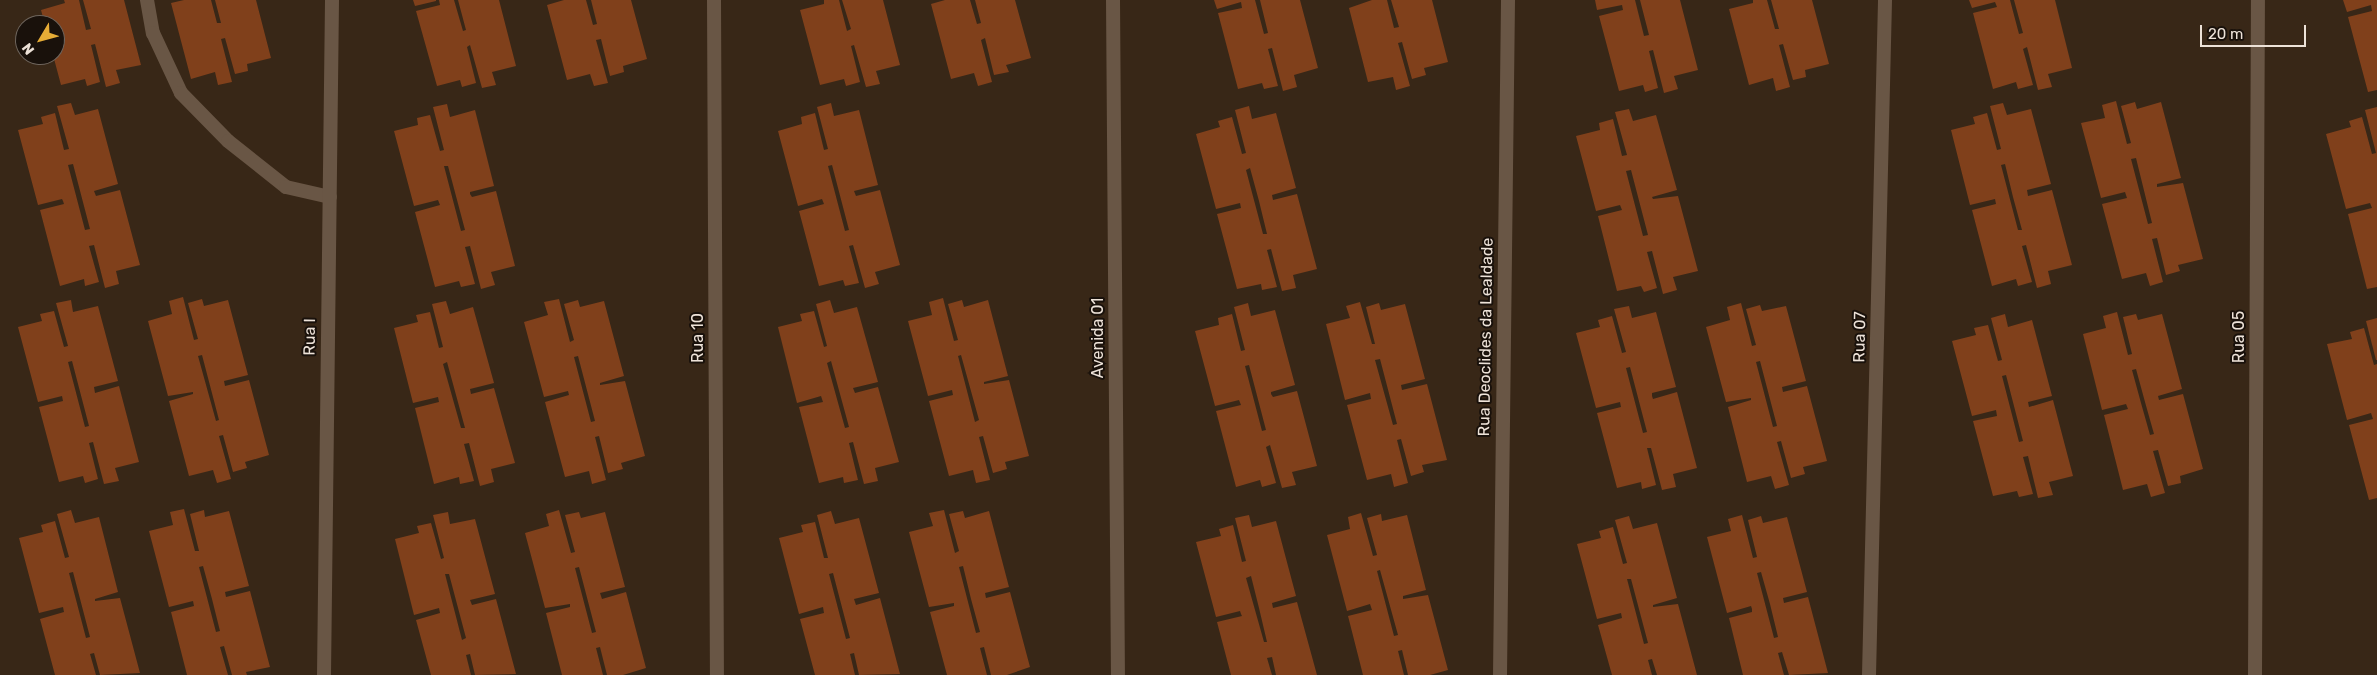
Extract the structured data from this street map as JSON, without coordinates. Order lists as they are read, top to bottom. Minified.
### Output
{"streets":{"street":["Rua I","Rua Deoclides da Lealdade","Rua 07","Rua 05","Rua 10","Avenida 01"]},"scale_bar":"20 m","north":"bottom left"}
